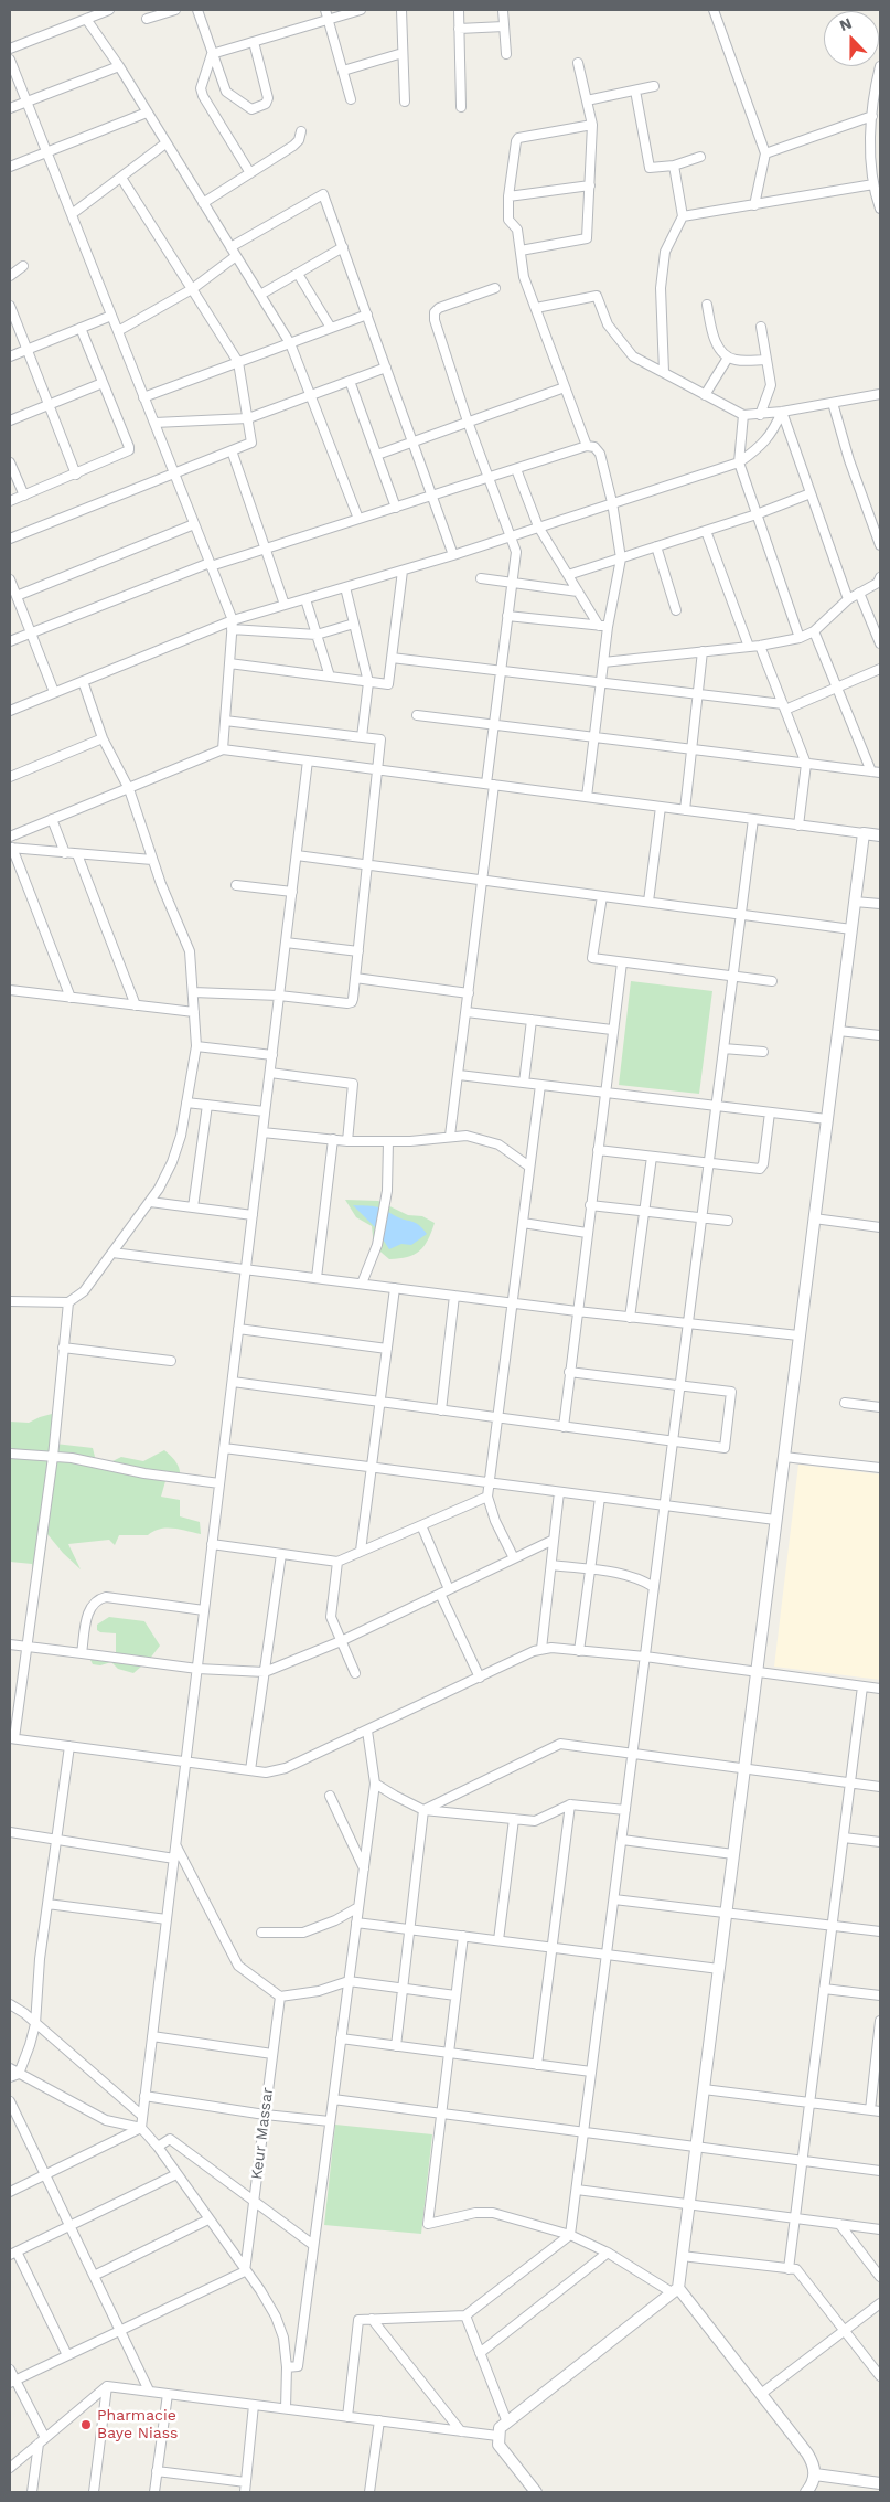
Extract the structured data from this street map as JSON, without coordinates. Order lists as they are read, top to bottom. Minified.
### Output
{"streets":{"street":["Keur Massar"]},"places":["Pharmacie Baye Niass"],"north":"top"}
